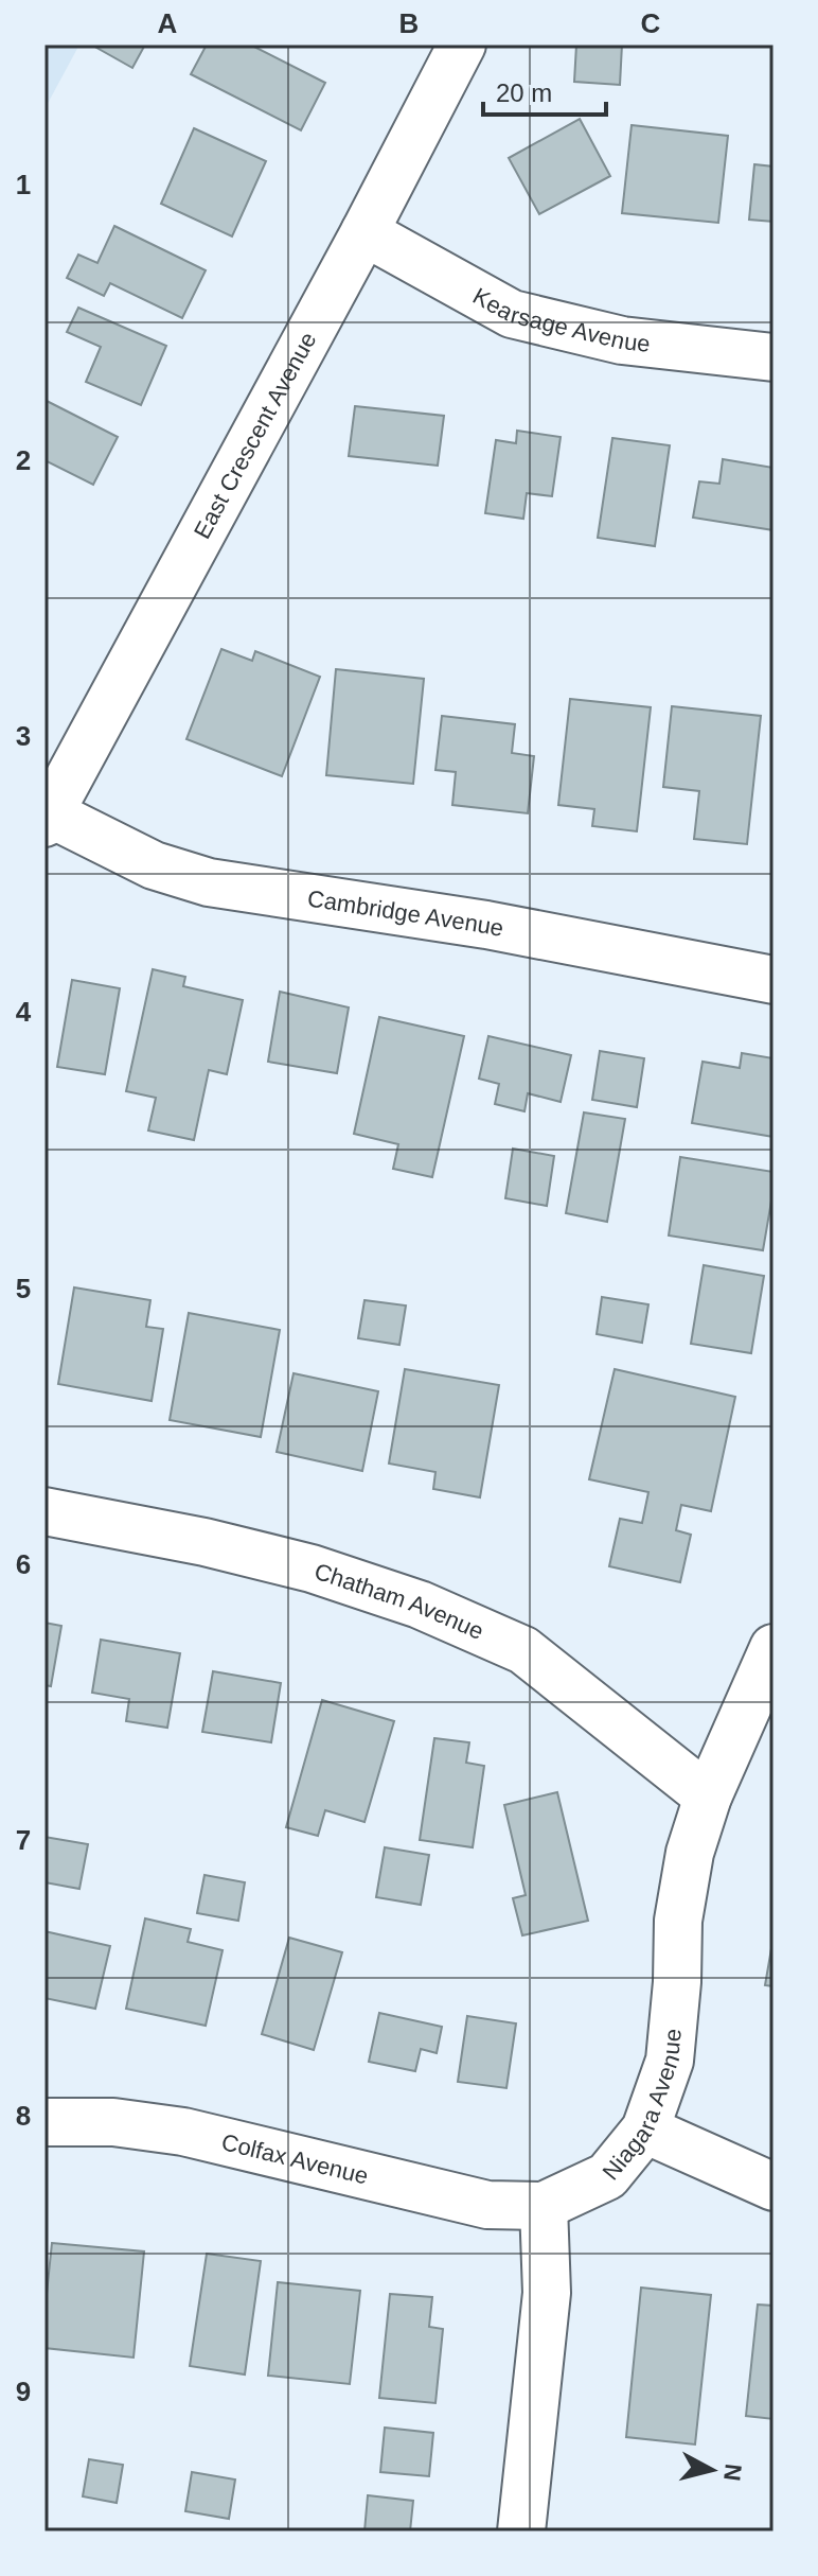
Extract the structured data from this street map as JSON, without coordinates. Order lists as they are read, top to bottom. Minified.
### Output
{"streets":{"street":["Kearsage Avenue","East Crescent Avenue","Cambridge Avenue","Chatham Avenue","Niagara Avenue","Colfax Avenue"]},"crossings":[["Kearsage Avenue","East Crescent Avenue"],["East Crescent Avenue","Cambridge Avenue"],["Chatham Avenue","Niagara Avenue"],["Niagara Avenue","Colfax Avenue"]],"scale_bar":"20 m","north":"right","grid":{"columns":["A","B","C"],"rows":["1","2","3","4","5","6","7","8","9"]}}
